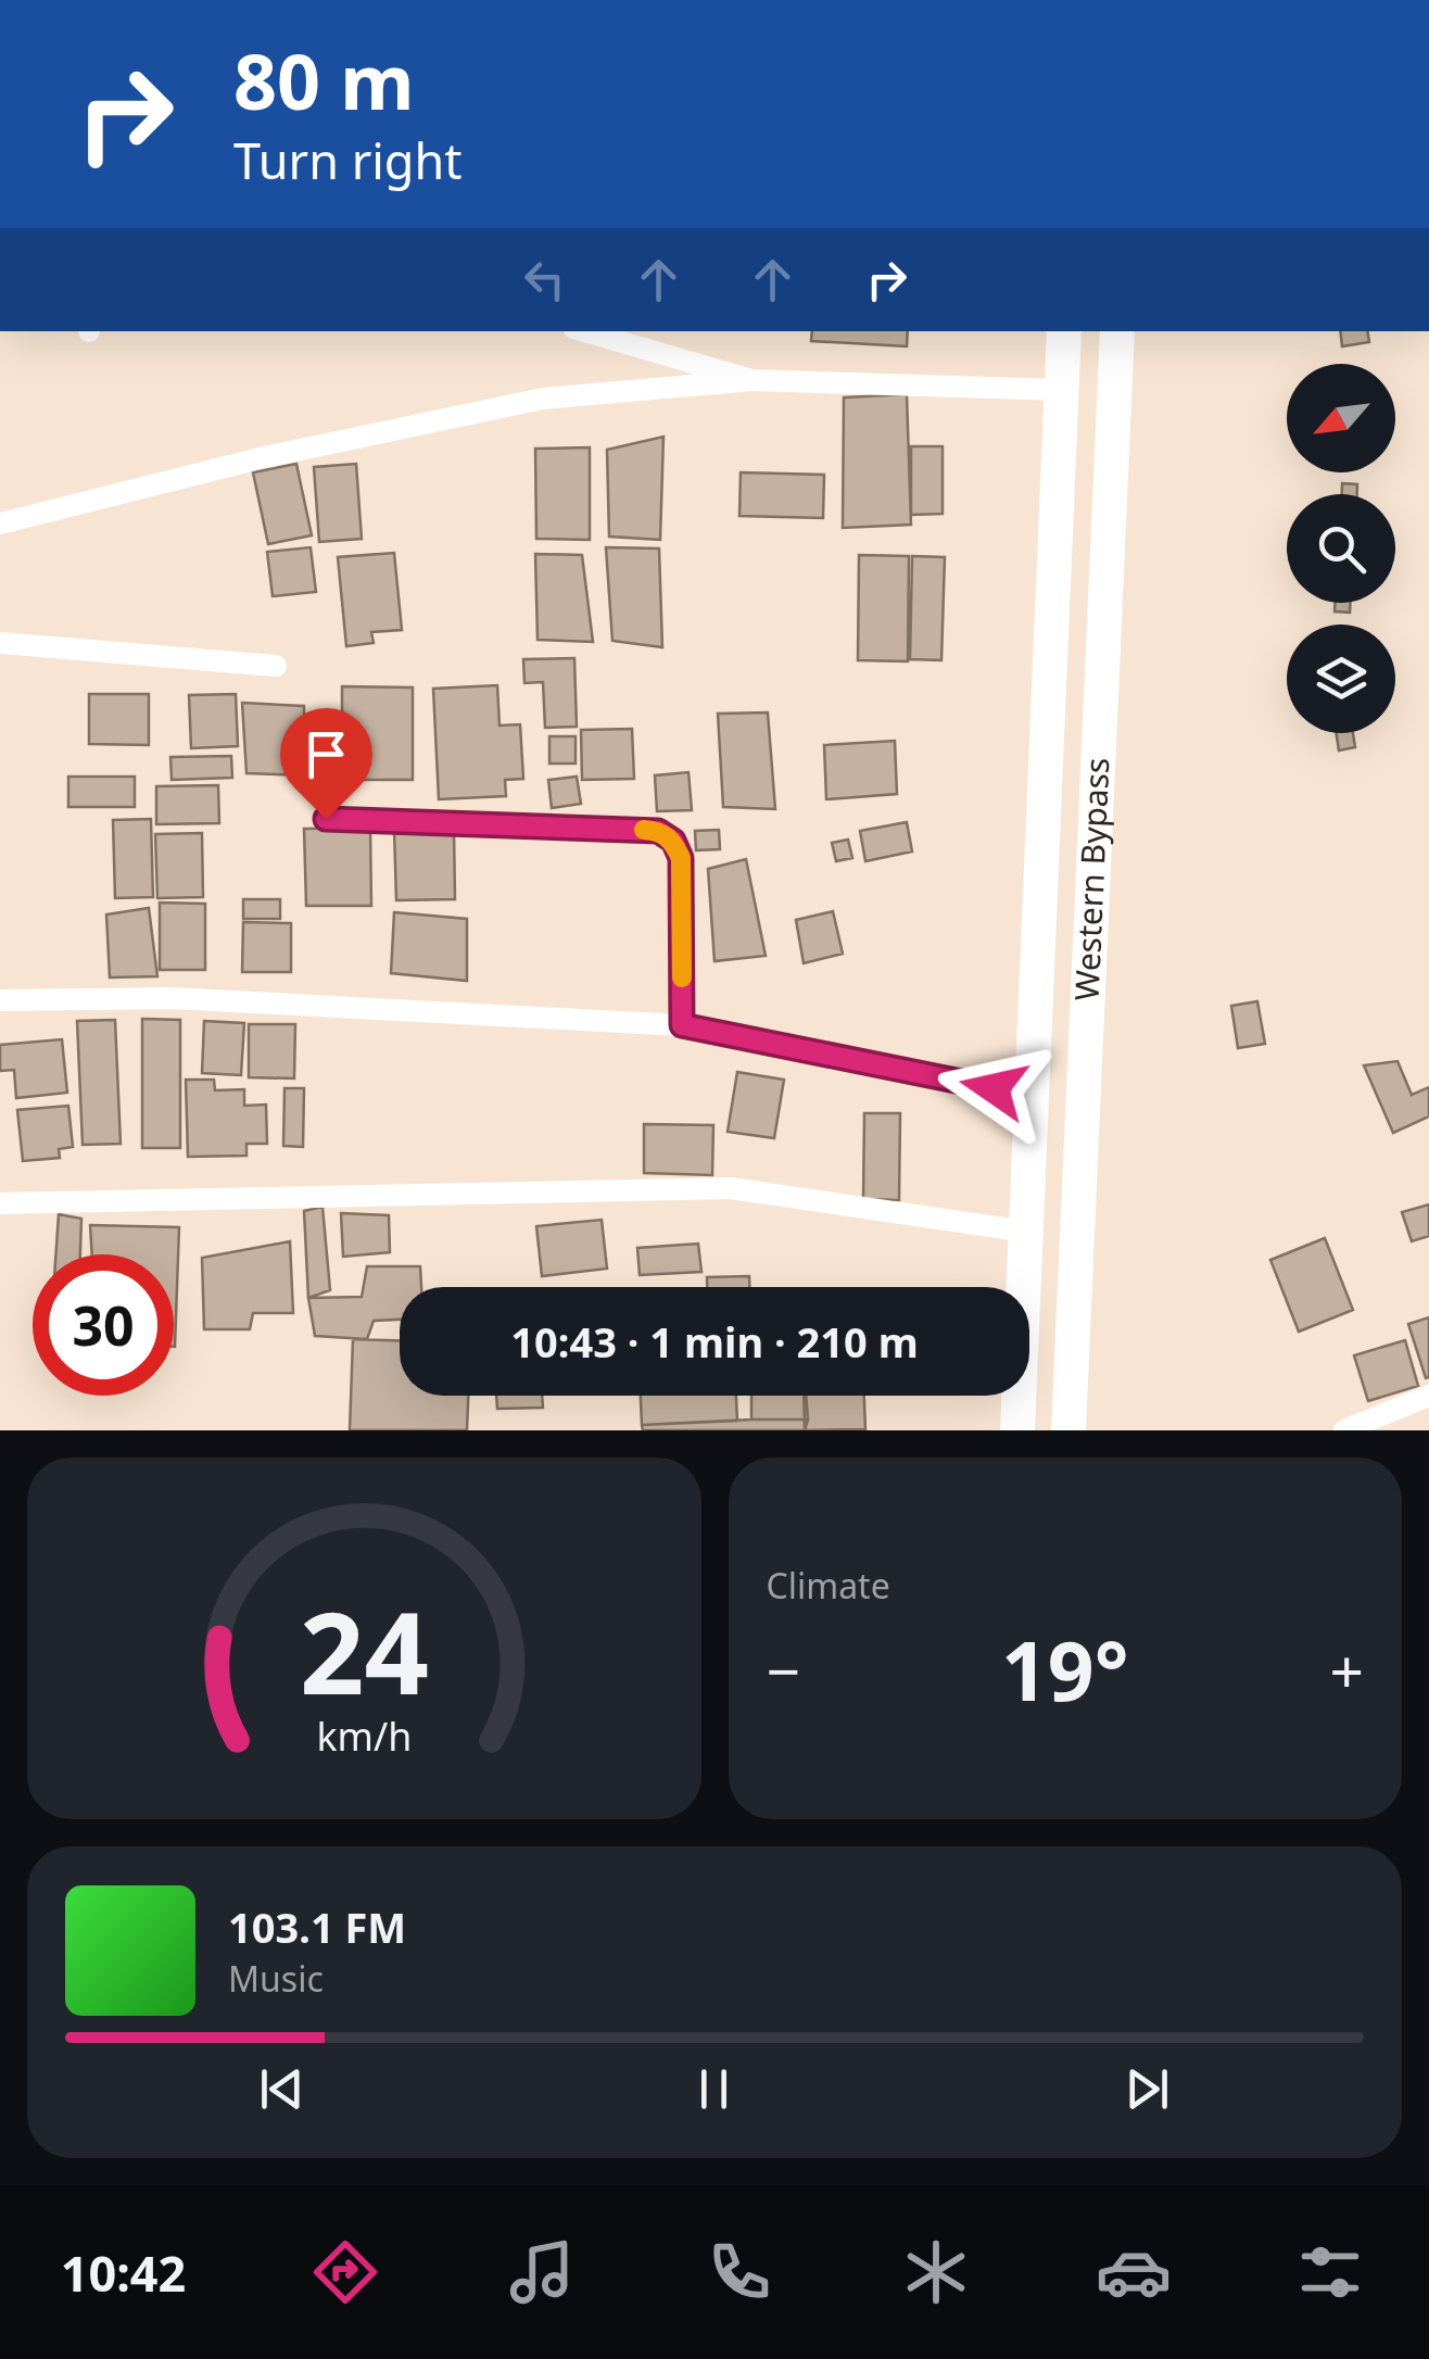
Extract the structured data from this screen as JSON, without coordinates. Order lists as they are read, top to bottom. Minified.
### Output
{"streets":{"main road":["Western Bypass"]},"north":"bottom left","page":{"turn":["80 m","Turn right"],"limit":"30","trip":"10:43 · 1 min · 210 m","tile":"Climate","heat":["−","19°","+"],"song":["103.1 FM","Music"],"tabs":"10:42","gauge":["24","km/h"]}}
